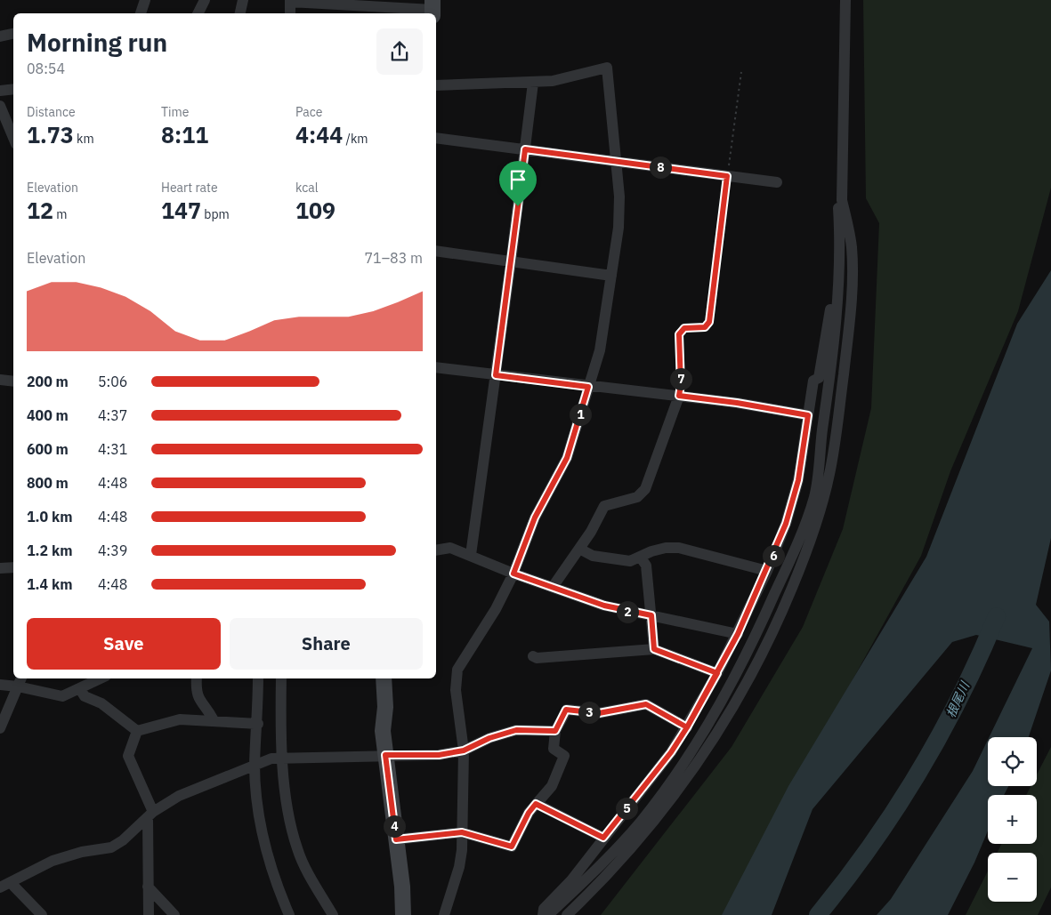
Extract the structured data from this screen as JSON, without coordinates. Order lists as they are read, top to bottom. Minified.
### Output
{"water":["根尾川"],"page":{"heading":["Morning run","08:54"],"stats":[["Distance","1.73 km"],["Time","8:11"],["Pace","4:44 /km"],["Elevation","12 m"],["Heart rate","147 bpm"],["kcal","109"]],"pins":["8","7","1","6","2","3","5","4"],"chart":["Elevation","71–83 m"],"list":[{"name":"200 m","note":"5:06"},{"name":"400 m","note":"4:37"},{"name":"600 m","note":"4:31"},{"name":"800 m","note":"4:48"},{"name":"1.0 km","note":"4:48"},{"name":"1.2 km","note":"4:39"},{"name":"1.4 km","note":"4:48"}],"buttons":["Save","Share"],"map_buttons":["+","−"]}}
